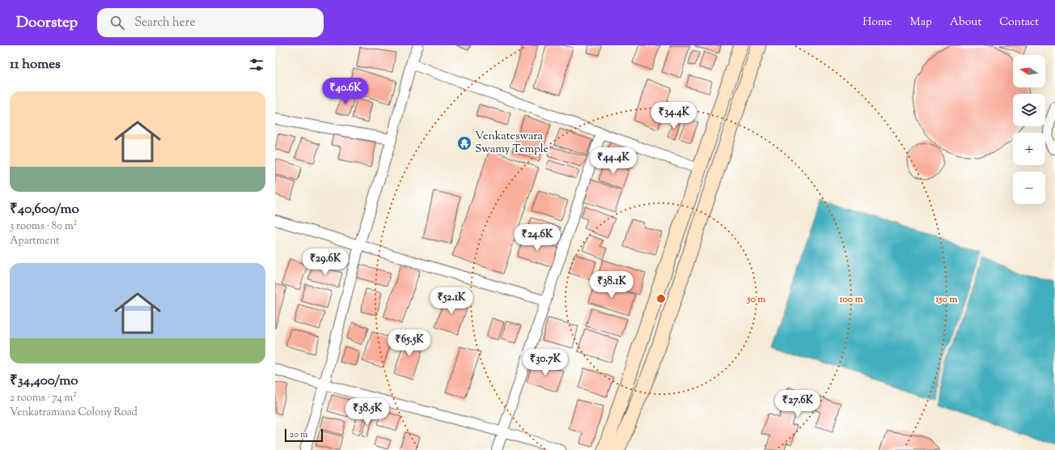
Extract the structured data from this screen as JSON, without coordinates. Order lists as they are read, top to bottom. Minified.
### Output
{"places":{"temple":["Venkateswara Swamy Temple"]},"scale_bar":"20 m","north":"left","page":{"header":"Doorstep","search":"Search here","nav":["Home","Map","About","Contact"],"heading":"11 homes","map_buttons":["+","−"],"price":["₹40.6K","₹34.4K","₹44.4K","₹24.6K","₹29.6K","₹38.1K","₹52.1K","₹65.5K","₹30.7K","₹27.6K","₹38.5K"],"list":[{"name":"₹40,600/mo","note":"3 rooms · 80 m² · Apartment"},{"name":"₹34,400/mo","note":"2 rooms · 74 m² · Venkatramana Colony Road"}],"scale":"20 m"},"rings":["50 m","100 m","150 m"]}
